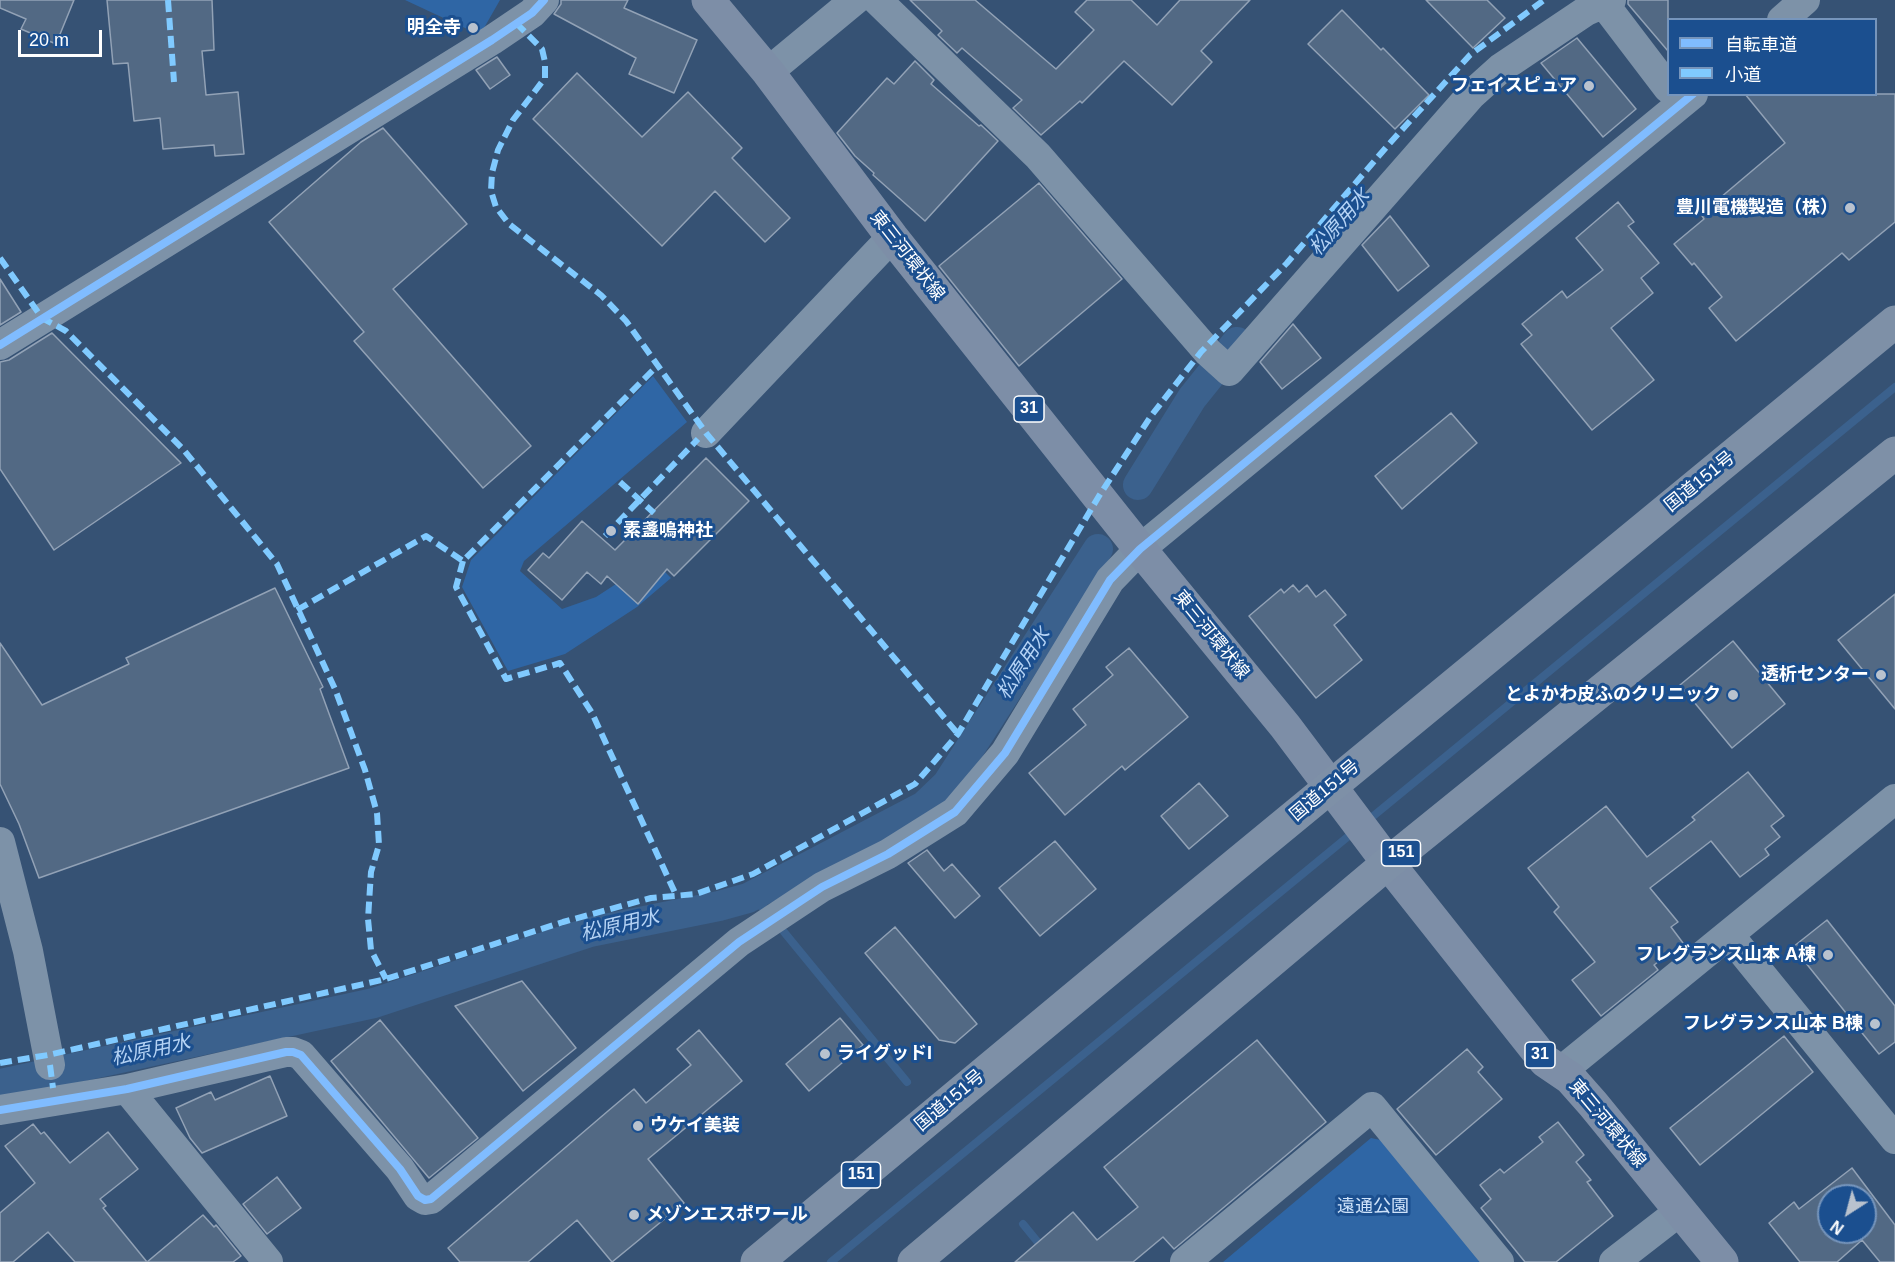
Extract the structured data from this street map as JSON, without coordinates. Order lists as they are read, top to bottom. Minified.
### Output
{"streets":{"highway":["国道151号","151"],"main road":["東三河環状線","31"]},"crossings":[["東三河環状線","国道151号"],["東三河環状線","151"]],"water":["松原用水"],"parks":["遠通公園"],"places":["明全寺","フェイスピュア","豊川電機製造（株）","素盞嗚神社","透析センター","とよかわ皮ふのクリニック","フレグランス山本 A棟","フレグランス山本 B棟","ライグッドI","ウケイ美装","メゾンエスポワール"],"legend":["自転車道","小道"],"scale_bar":"20 m","north":"bottom left"}
